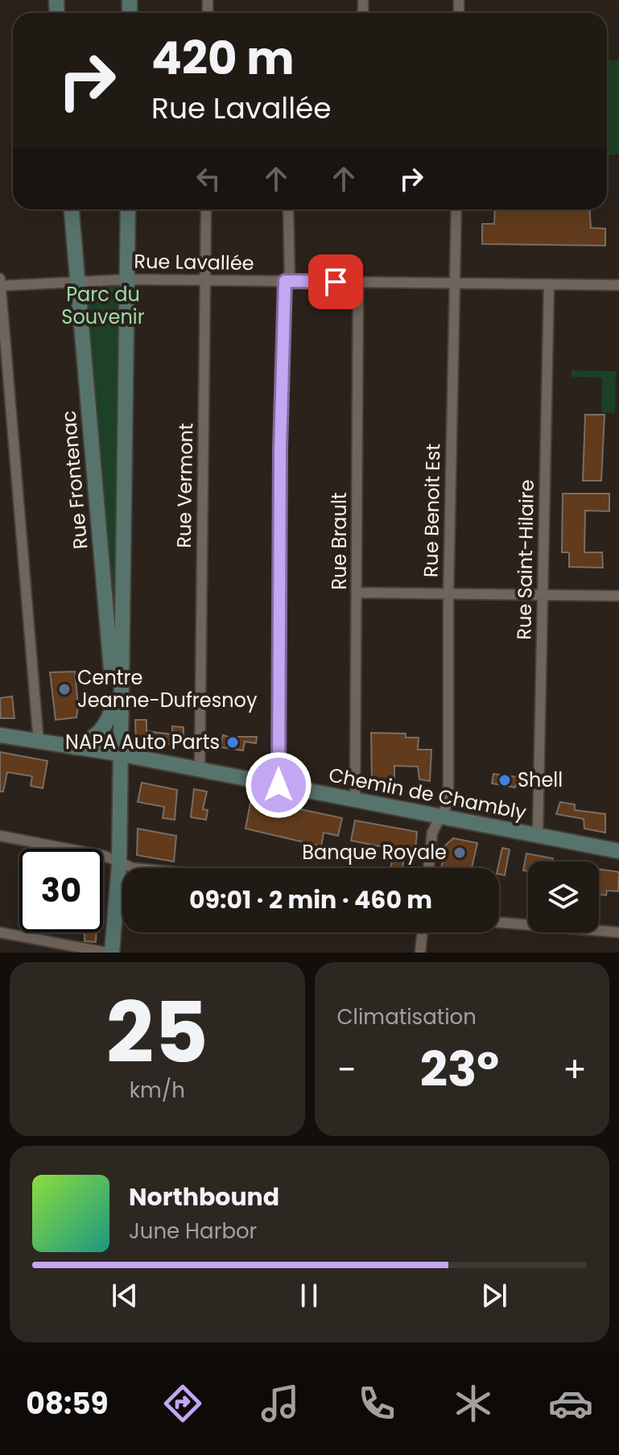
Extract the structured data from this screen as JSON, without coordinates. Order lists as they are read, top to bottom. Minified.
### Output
{"streets":{"main road":["Rue Frontenac","Chemin de Chambly"],"street":["Rue Lavallée","Rue Vermont","Rue Benoit Est","Rue Brault","Rue Saint-Hilaire"]},"crossings":[["Rue Lavallée","Rue Frontenac"],["Rue Lavallée","Rue Vermont"],["Rue Lavallée","Rue Benoit Est"],["Rue Lavallée","Rue Brault"],["Rue Lavallée","Rue Saint-Hilaire"],["Rue Frontenac","Chemin de Chambly"],["Rue Vermont","Chemin de Chambly"],["Rue Benoit Est","Chemin de Chambly"],["Rue Brault","Chemin de Chambly"],["Rue Saint-Hilaire","Chemin de Chambly"]],"parks":["Parc du Souvenir"],"places":["Centre Jeanne-Dufresnoy","NAPA Auto Parts","Shell","Banque Royale"],"page":{"turn":["420 m","Rue Lavallée"],"limit":"30","trip":"09:01 · 2 min · 460 m","tile":[["25","km/h"],"Climatisation"],"heat":["−","23°","+"],"song":["Northbound","June Harbor"],"tabs":"08:59"}}
